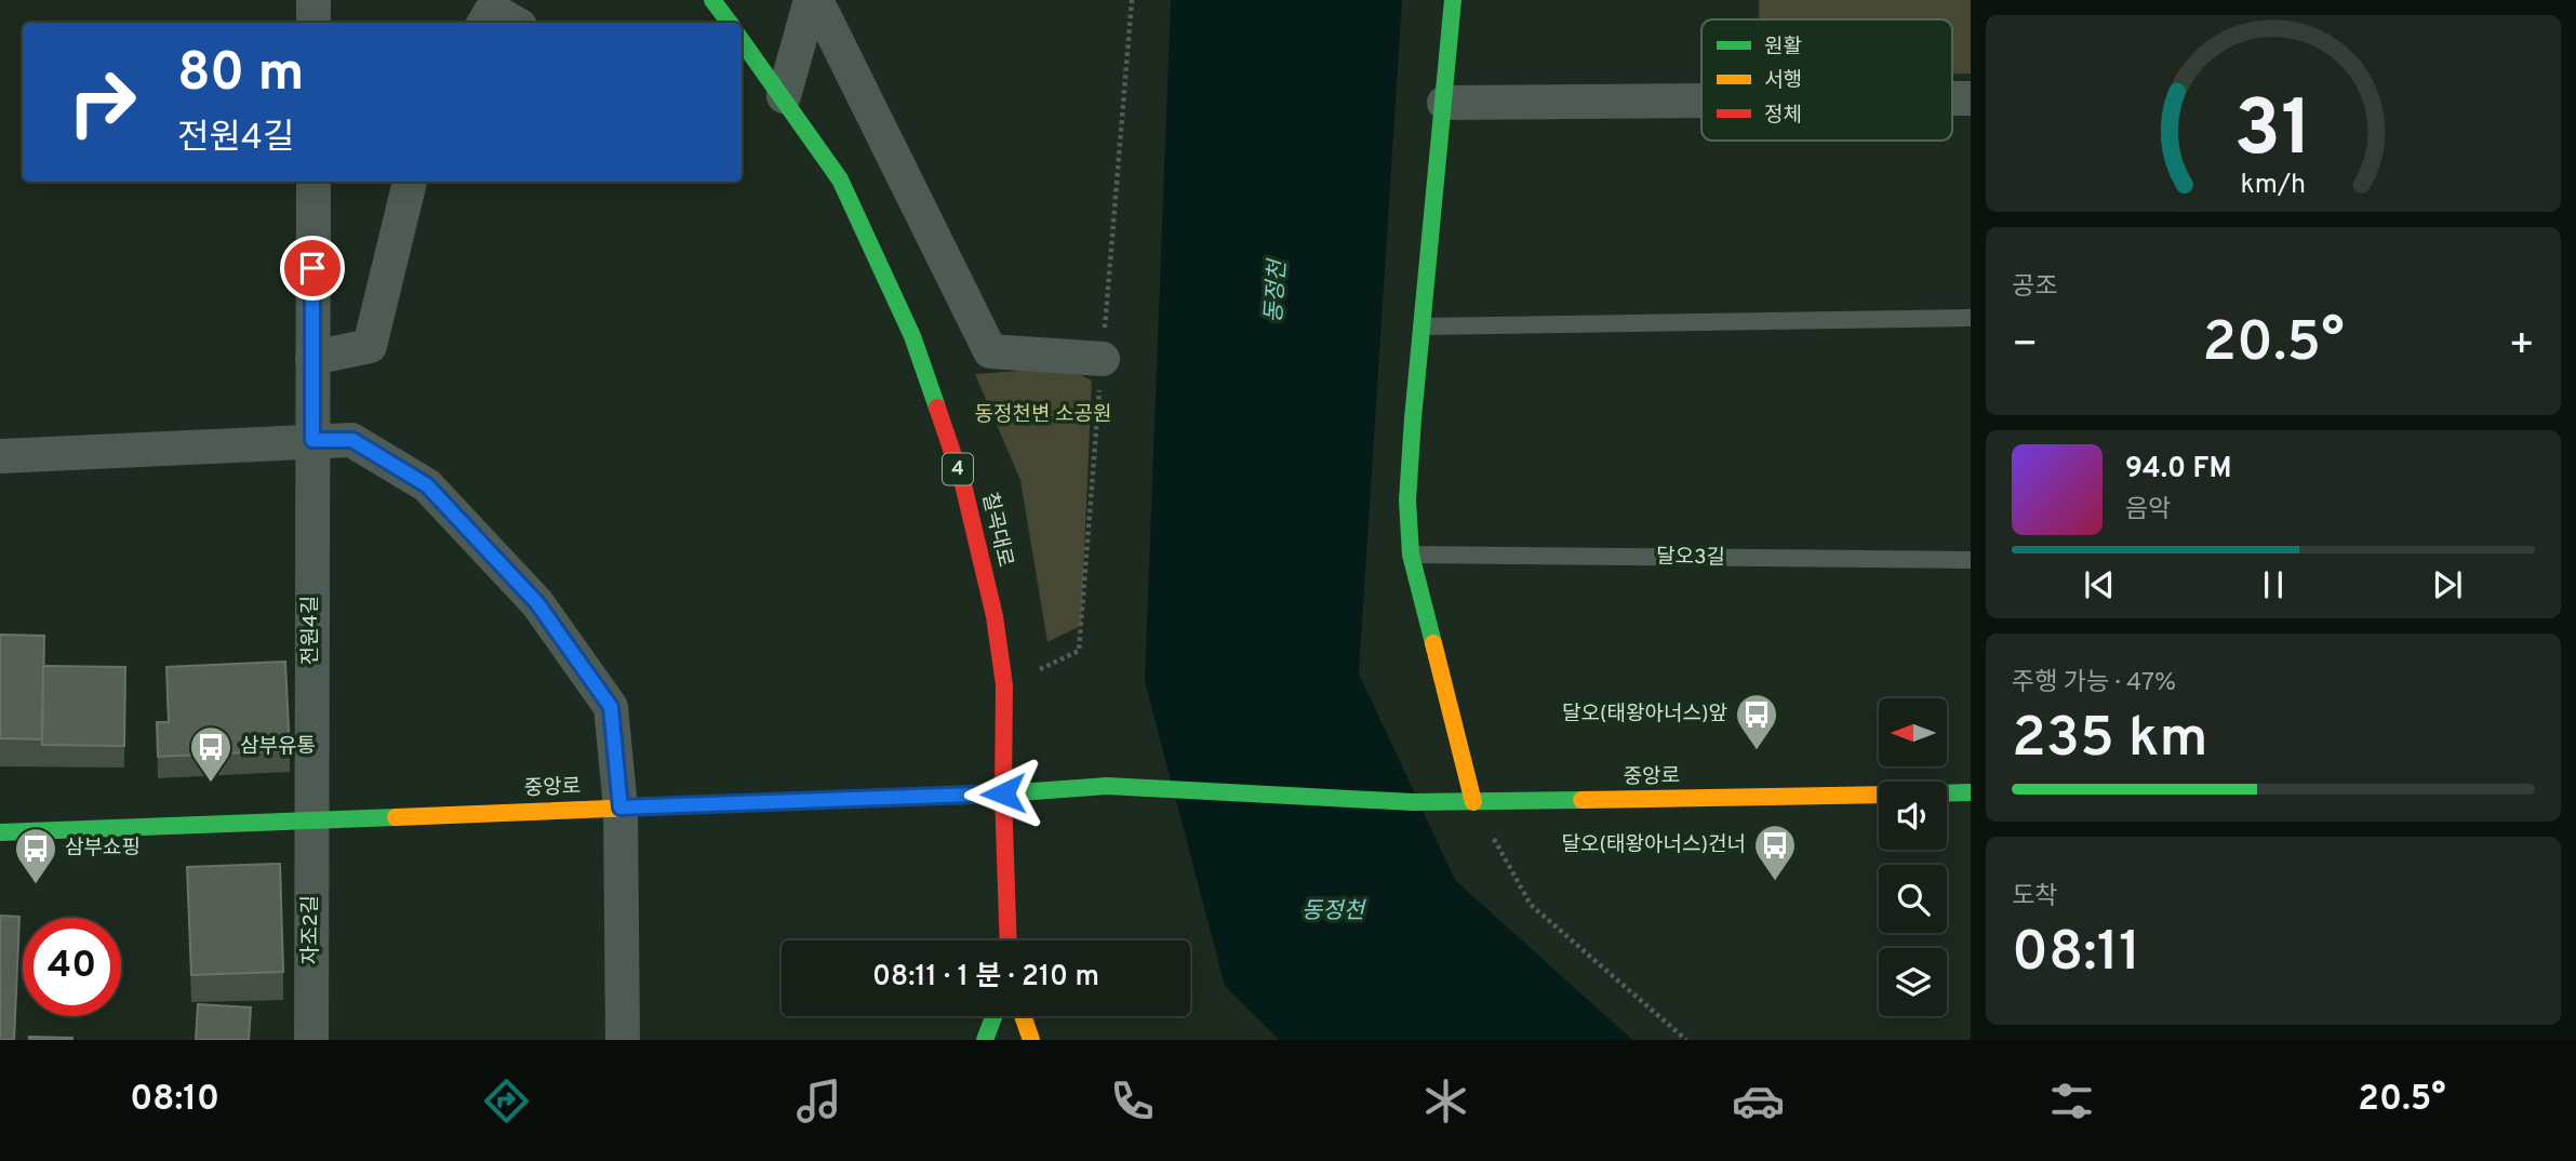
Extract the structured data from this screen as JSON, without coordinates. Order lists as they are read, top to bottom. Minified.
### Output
{"streets":{"street":["4","칠곡대로","전원4길","중앙로","자조2길"],"lane":["달오3길"]},"crossings":[["칠곡대로","중앙로"],["전원4길","중앙로"],["전원4길","자조2길"],["중앙로","자조2길"]],"water":["동정천"],"parks":["동정천변 소공원"],"places":{"bus stop":["달오(태왕아너스)앞","삼부유통","달오(태왕아너스)건너","삼부쇼핑"]},"legend":["원활","서행","정체"],"north":"left","page":{"turn":["80 m","전원4길"],"tile":["공조",["주행 가능 · 47%","235 km"],["도착","08:11"]],"heat":["−","20.5°","+"],"song":["94.0 FM","음악"],"limit":"40","trip":"08:11 · 1 분 · 210 m","tabs":["08:10","20.5°"],"gauge":["31","km/h"]}}
